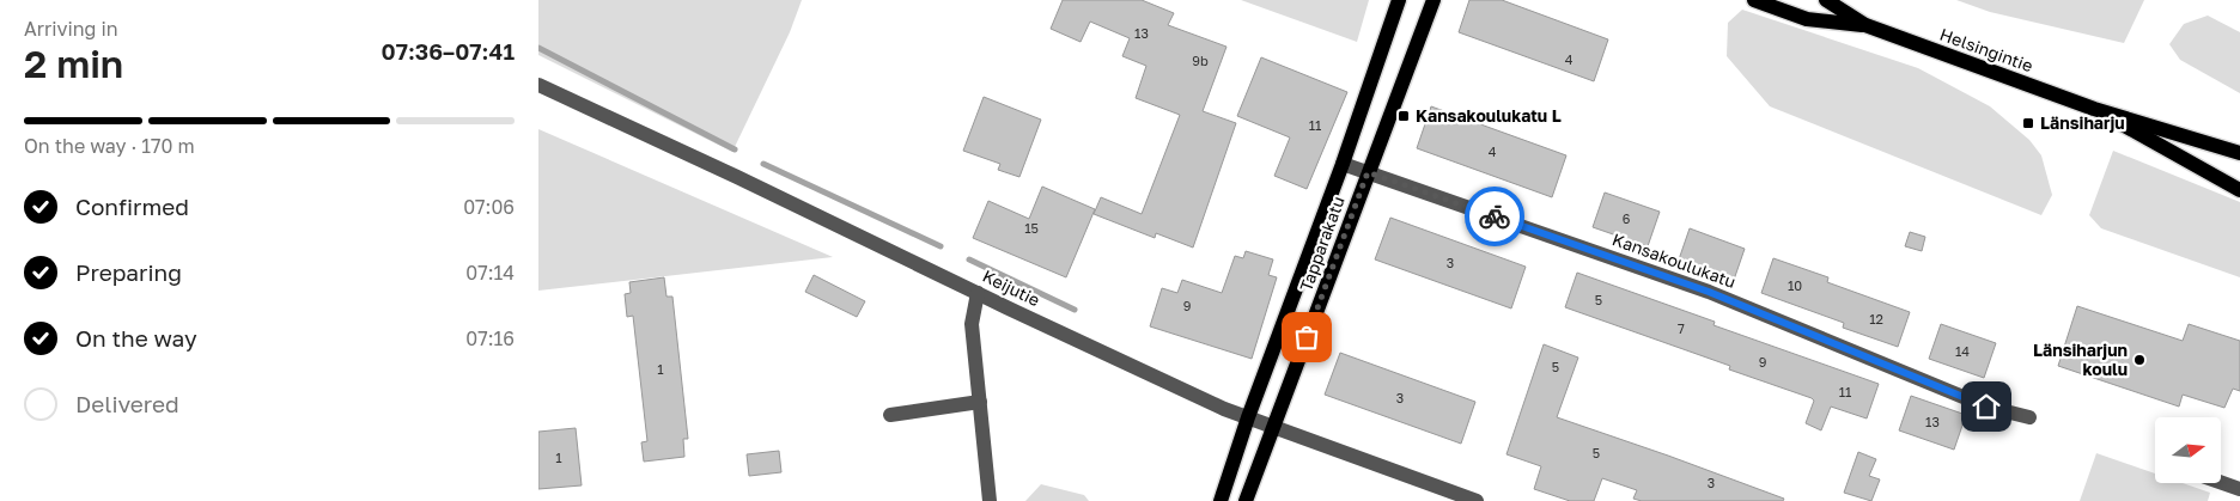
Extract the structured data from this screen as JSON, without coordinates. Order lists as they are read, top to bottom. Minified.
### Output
{"streets":{"main road":["Helsingintie","Tapparakatu"],"street":["Kansakoulukatu","Keijutie"]},"crossings":[["Tapparakatu","Kansakoulukatu"],["Tapparakatu","Keijutie"]],"places":{"transit":["Kansakoulukatu L","Länsiharju"],"other":["Länsiharjun koulu"]},"house_numbers":["13","4","9b","11","4","6","15","3","10","5","9","12","7","14","9","5","1","11","3","13","5","1","3"],"north":"right","page":{"heading":["2 min","Arriving in","07:36–07:41"],"bar":"On the way · 170 m","list":[["Confirmed","07:06"],["Preparing","07:14"],["On the way","07:16"],"Delivered"]}}
